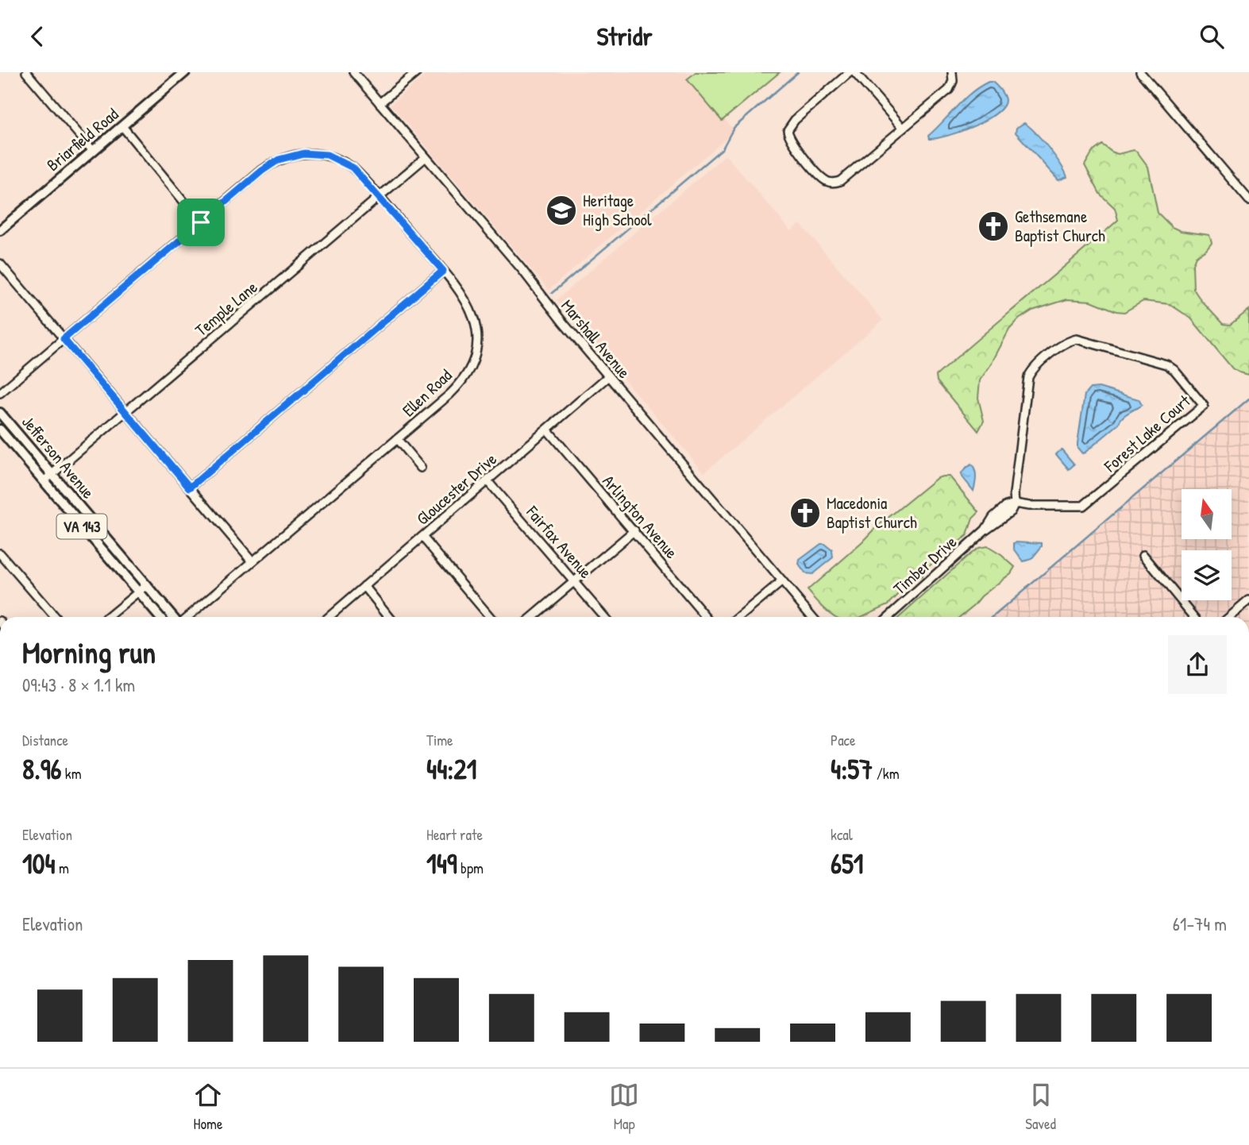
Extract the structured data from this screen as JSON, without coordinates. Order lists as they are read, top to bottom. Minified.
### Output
{"streets":{"main road":["Briarfield Road","Jefferson Avenue","VA 143"],"street":["Temple Lane","Marshall Avenue","Ellen Road","Forest Lake Court","Gloucester Drive","Arlington Avenue","Fairfax Avenue","Timber Drive"]},"crossings":[["Temple Lane","Marshall Avenue"],["Temple Lane","Ellen Road"],["Temple Lane","Jefferson Avenue"],["Marshall Avenue","Gloucester Drive"],["Forest Lake Court","Timber Drive"],["Gloucester Drive","Arlington Avenue"],["Gloucester Drive","Fairfax Avenue"]],"places":{"school or university":["Heritage High School"],"church":["Gethsemane Baptist Church","Macedonia Baptist Church"]},"north":"top","page":{"header":"Stridr","heading":["Morning run","09:43 · 8 × 1.1 km"],"stats":[["Distance","8.96 km"],["Time","44:21"],["Pace","4:57 /km"],["Elevation","104 m"],["Heart rate","149 bpm"],["kcal","651"]],"chart":["Elevation","61–74 m"],"tabs":["Home","Map","Saved"]}}
